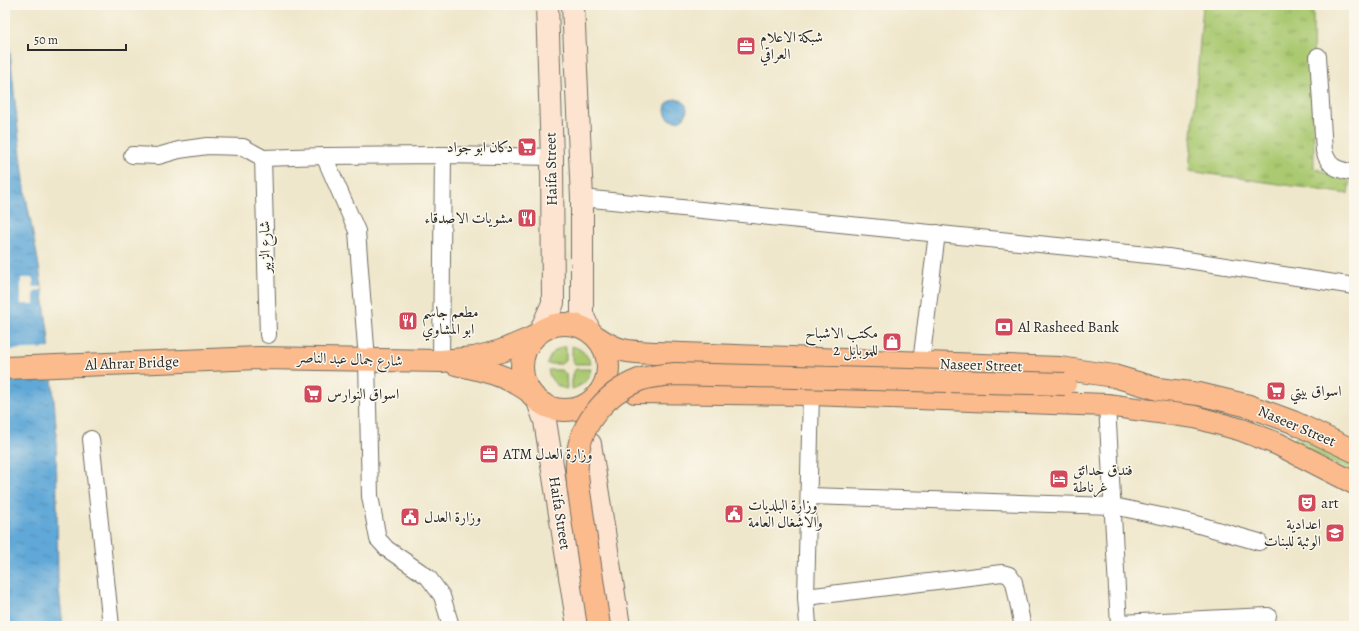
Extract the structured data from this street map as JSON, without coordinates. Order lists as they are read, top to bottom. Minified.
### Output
{"streets":{"main road":["Haifa Street","شارع جمال عبد الناصر","Al Ahrar Bridge","Naseer Street"],"street":["شارع الزبير"]},"crossings":[["Haifa Street","شارع جمال عبد الناصر"],["Haifa Street","Naseer Street"],["شارع جمال عبد الناصر","Al Ahrar Bridge"],["شارع جمال عبد الناصر","Naseer Street"]],"places":{"office":["شبكة الاعلام العراقي","ATM وزارة العدل"],"supermarket":["دكان ابو جواد","اسواق بيتي","اسواق النوارس"],"restaurant":["مشويات الاصدقاء","مطعم جاسم ابو المشاوي"],"bank":["Al Rasheed Bank"],"shop":["مكتب الاشباح 2 للموبايل"],"hotel":["فندق حدائق غرناطة"],"theatre":["art"],"public building":["وزارة البلديات والاشغال العامة","وزارة العدل"],"school or university":["اعدادية الوثبة للبنات"]},"scale_bar":"50 m"}
